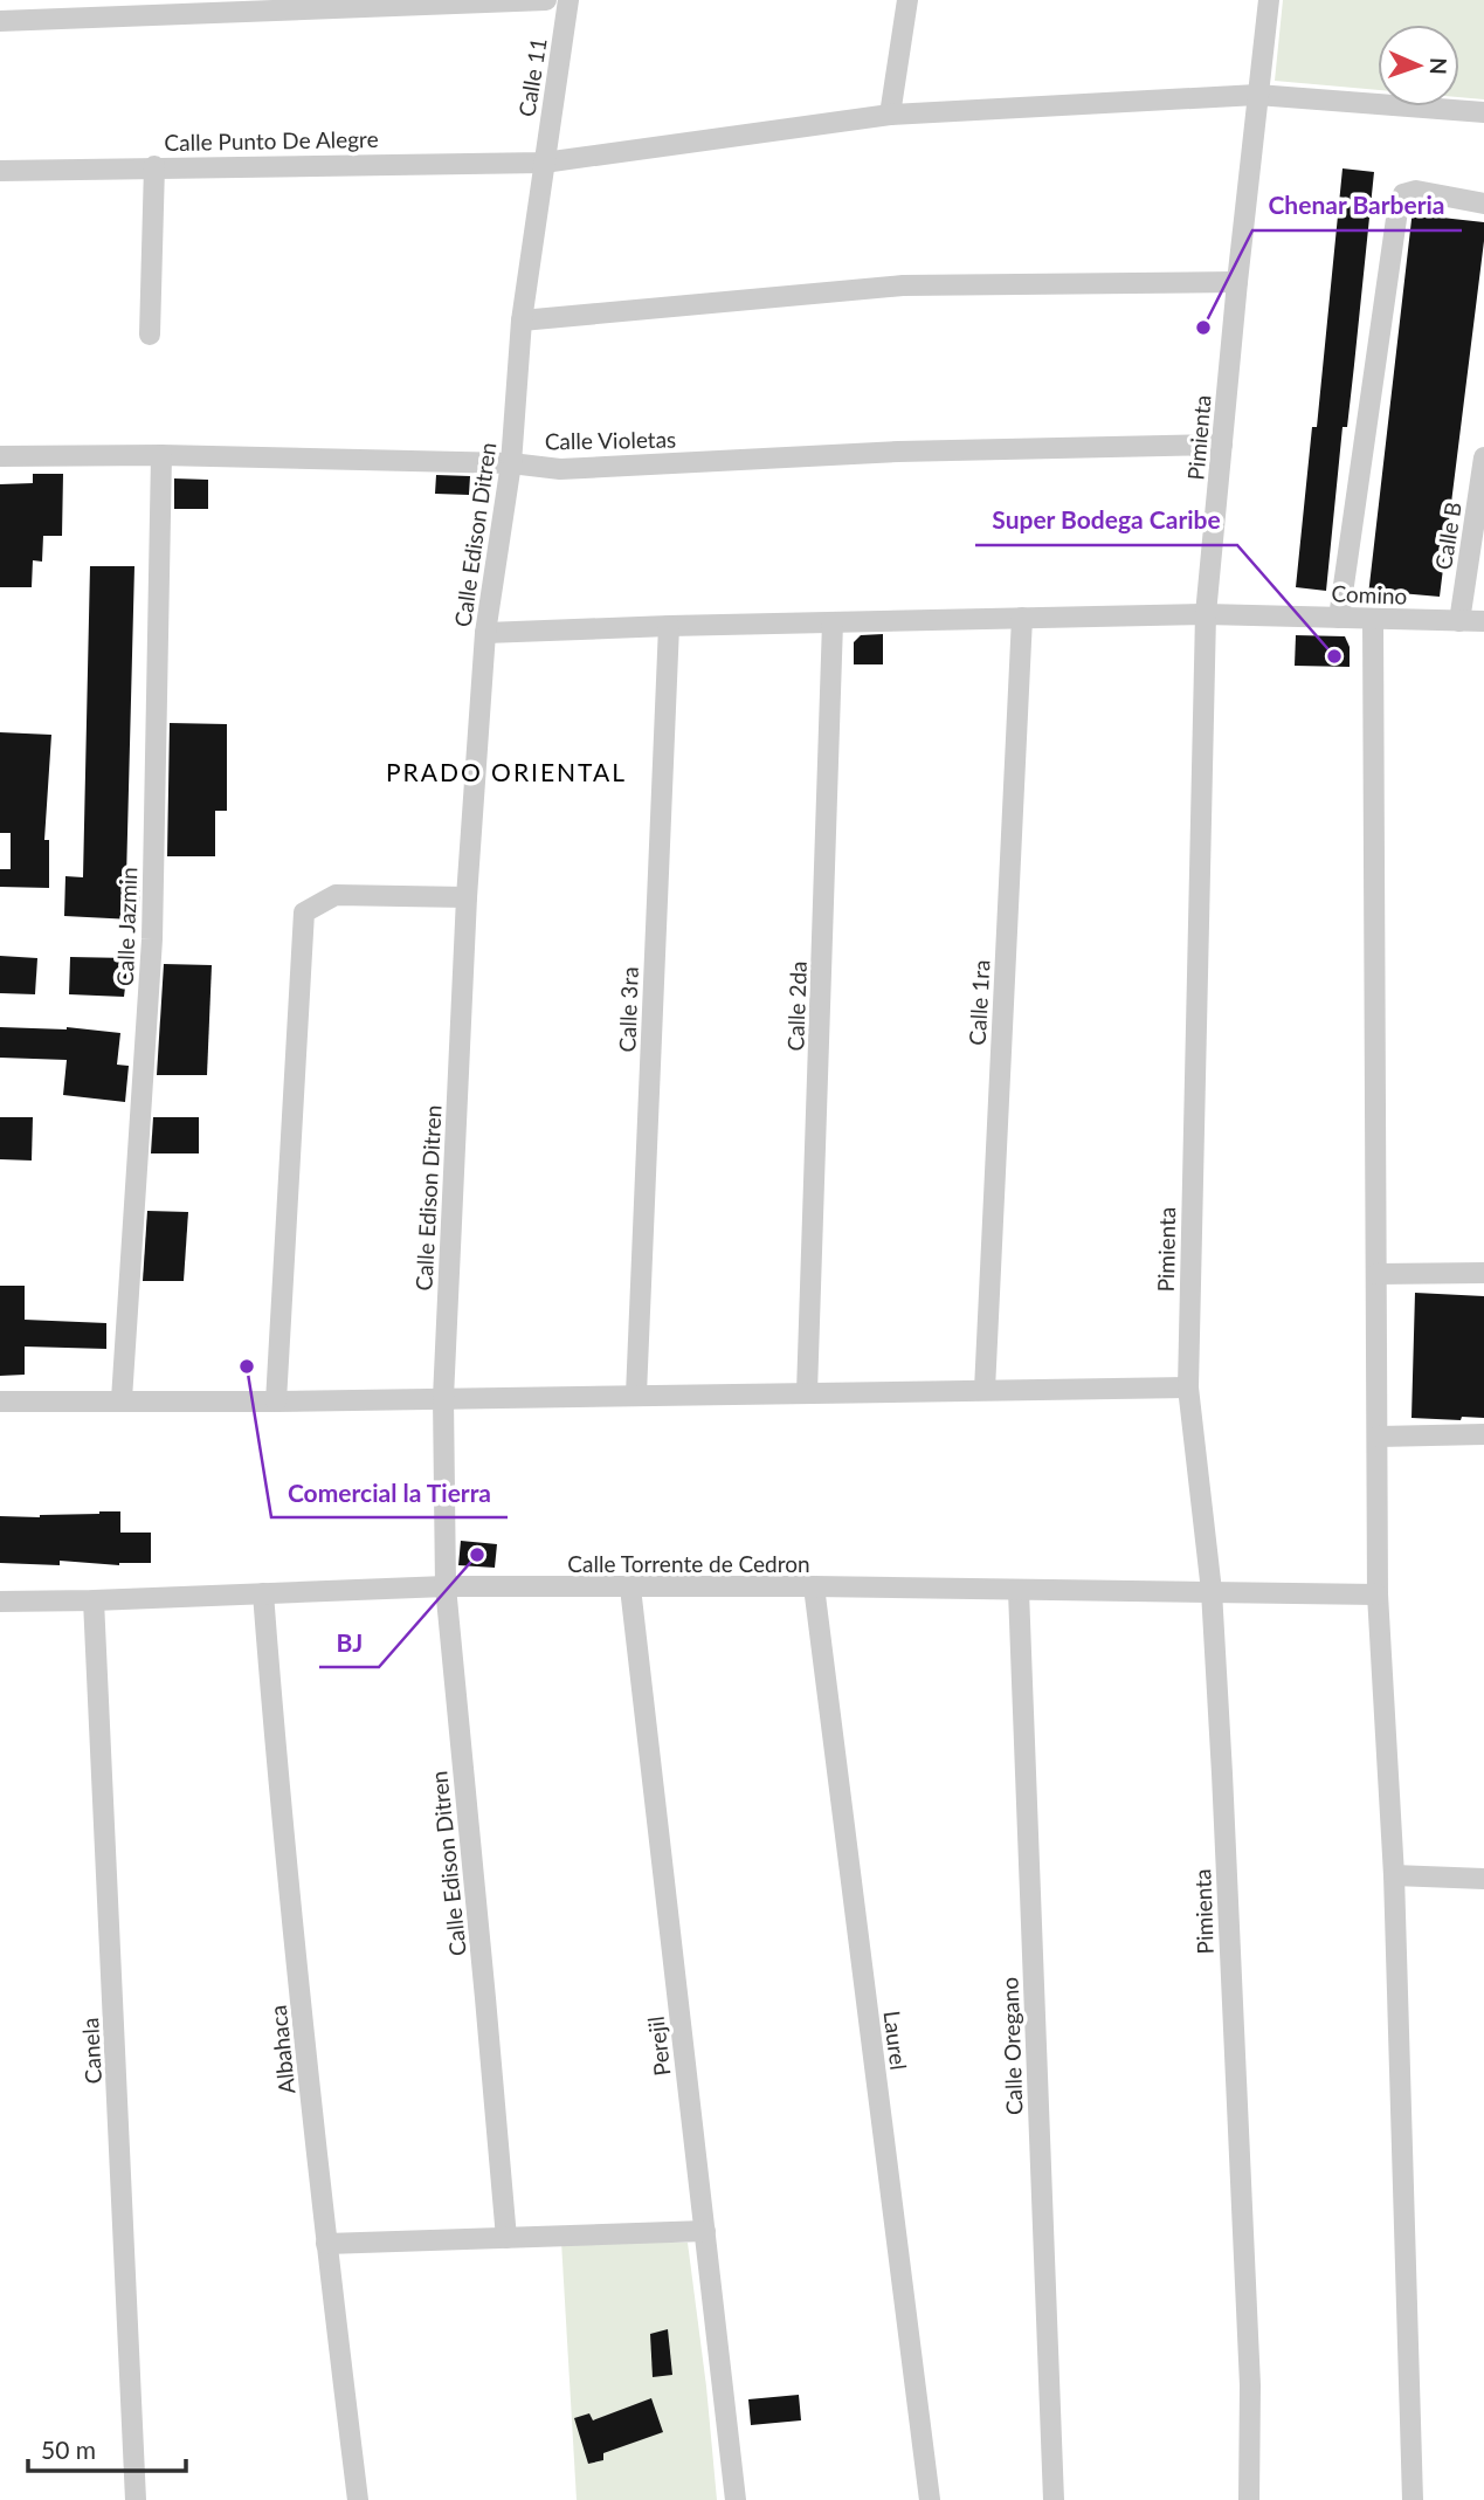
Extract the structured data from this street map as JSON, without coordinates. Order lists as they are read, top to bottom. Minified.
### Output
{"streets":{"street":["Calle 11","Calle Punto De Alegre","Pimienta","Calle Violetas","Calle Edison Ditren","Calle B","Comino","Calle Jazmin","Calle 1ra","Calle 2da","Calle 3ra","Calle Torrente de Cedron","Laurel","Perejil","Calle Oregano","Albahaca","Canela"]},"crossings":[["Calle 11","Calle Punto De Alegre"],["Calle 11","Calle Edison Ditren"],["Calle Punto De Alegre","Pimienta"],["Calle Punto De Alegre","Calle Edison Ditren"],["Pimienta","Calle Violetas"],["Pimienta","Comino"],["Pimienta","Calle Torrente de Cedron"],["Calle Violetas","Calle Edison Ditren"],["Calle Violetas","Calle Jazmin"],["Calle Edison Ditren","Comino"],["Calle Edison Ditren","Calle Torrente de Cedron"],["Calle B","Comino"],["Comino","Calle 1ra"],["Comino","Calle 2da"],["Comino","Calle 3ra"],["Calle Torrente de Cedron","Laurel"],["Calle Torrente de Cedron","Perejil"],["Calle Torrente de Cedron","Calle Oregano"],["Calle Torrente de Cedron","Albahaca"],["Calle Torrente de Cedron","Canela"]],"districts":["PRADO ORIENTAL"],"places":["Chenar Barberia","Super Bodega Caribe","Comercial la Tierra","BJ"],"scale_bar":"50 m","north":"right"}
